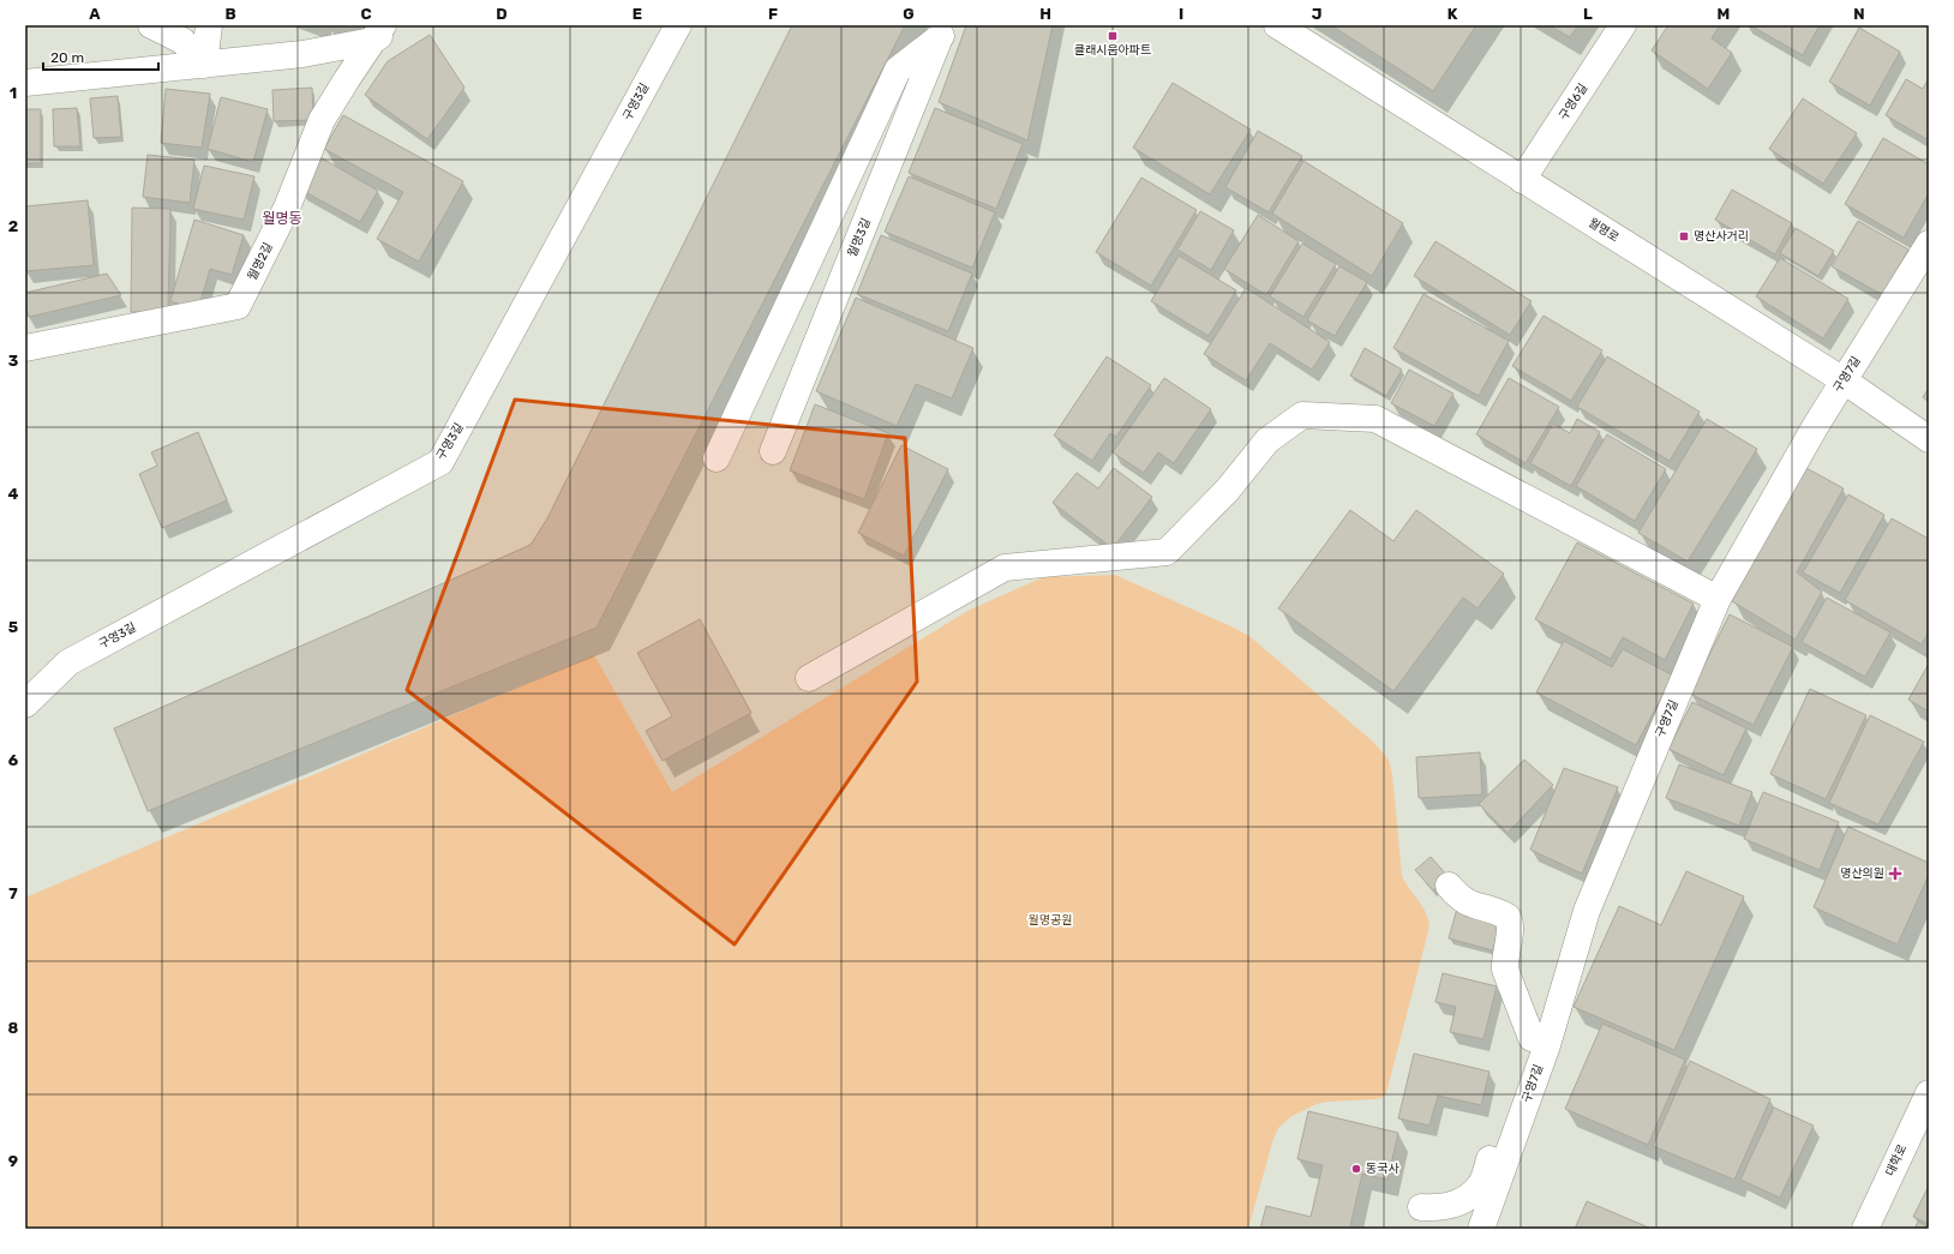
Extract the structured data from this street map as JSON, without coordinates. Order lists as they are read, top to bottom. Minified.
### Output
{"streets":{"street":["구영3길","구영6길","월명로","월명3길","월명2길","구영7길","대학로"]},"crossings":[["구영6길","월명로"],["월명로","구영7길"]],"districts":["월명동"],"parks":["월명공원"],"places":{"transit":["클래시움아파트","명산사거리"],"health":["명산의원"],"other":["동국사"]},"scale_bar":"20 m","grid":{"columns":["A","B","C","D","E","F","G","H","I","J","K","L","M","N"],"rows":["1","2","3","4","5","6","7","8","9"]}}
